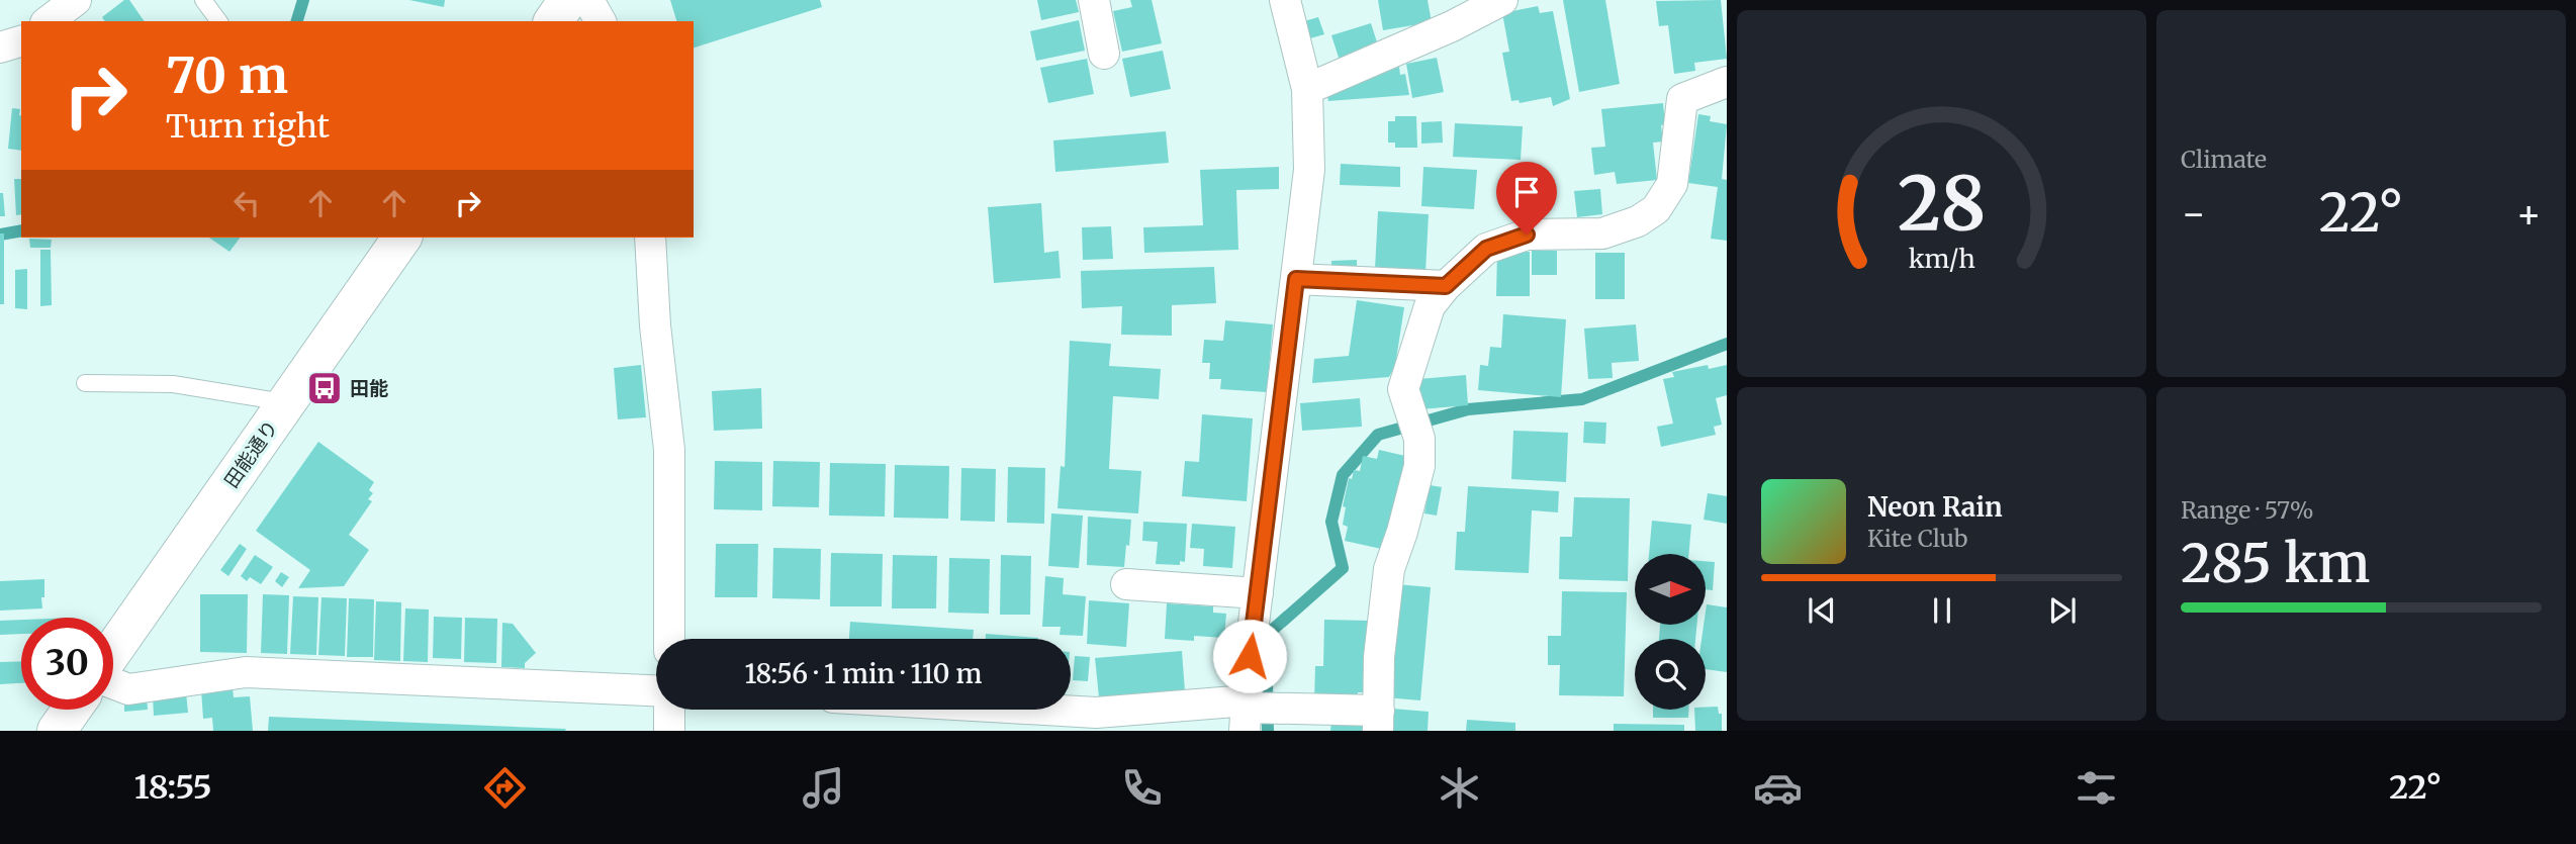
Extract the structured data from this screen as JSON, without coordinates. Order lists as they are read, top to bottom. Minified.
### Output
{"streets":{"street":["田能通り"]},"places":{"bus stop":["田能"]},"north":"right","page":{"tile":["Climate",["Range · 57%","285 km"]],"turn":["70 m","Turn right"],"heat":["−","22°","+"],"song":["Neon Rain","Kite Club"],"limit":"30","trip":"18:56 · 1 min · 110 m","tabs":["18:55","22°"],"gauge":["28","km/h"]}}
